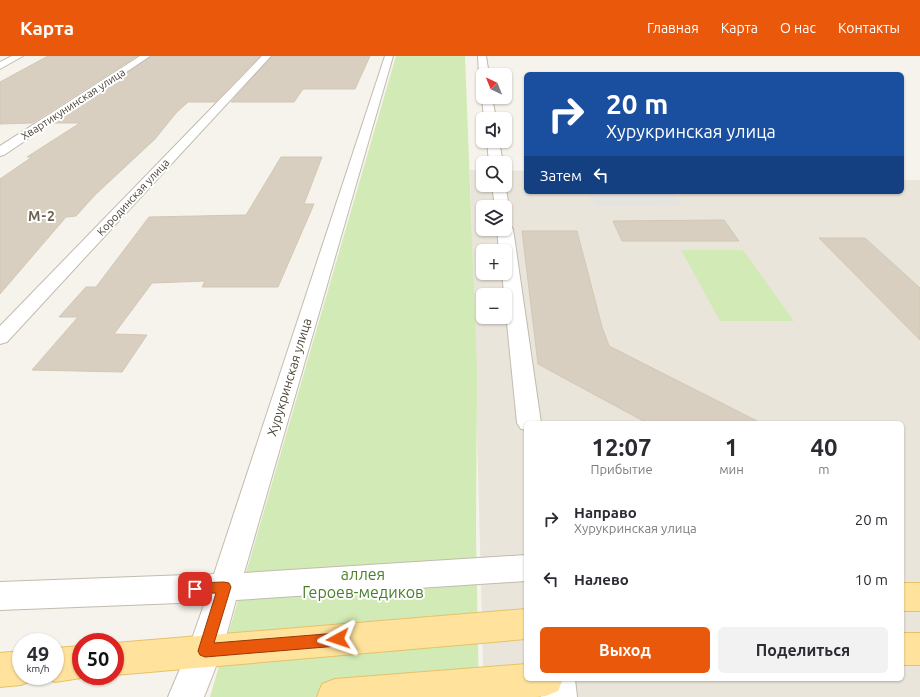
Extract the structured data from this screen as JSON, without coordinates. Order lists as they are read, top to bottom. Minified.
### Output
{"streets":{"street":["Хвартикунинская улица","Кородинская улица","Хурукринская улица"]},"districts":["М-2"],"parks":["аллея Героев-медиков"],"north":"top left","page":{"header":"Карта","nav":["Главная","Карта","О нас","Контакты"],"map_buttons":["+","−"],"turn":["20 m","Хурукринская улица"],"then":"Затем","eta":["12:07","Прибытие","1","мин","40","m"],"list":[{"name":"Направо","note":"Хурукринская улица","value":"20 m"},{"name":"Налево","value":"10 m"}],"buttons":["Выход","Поделиться"],"speed":"49 km/h","limit":"50"}}
